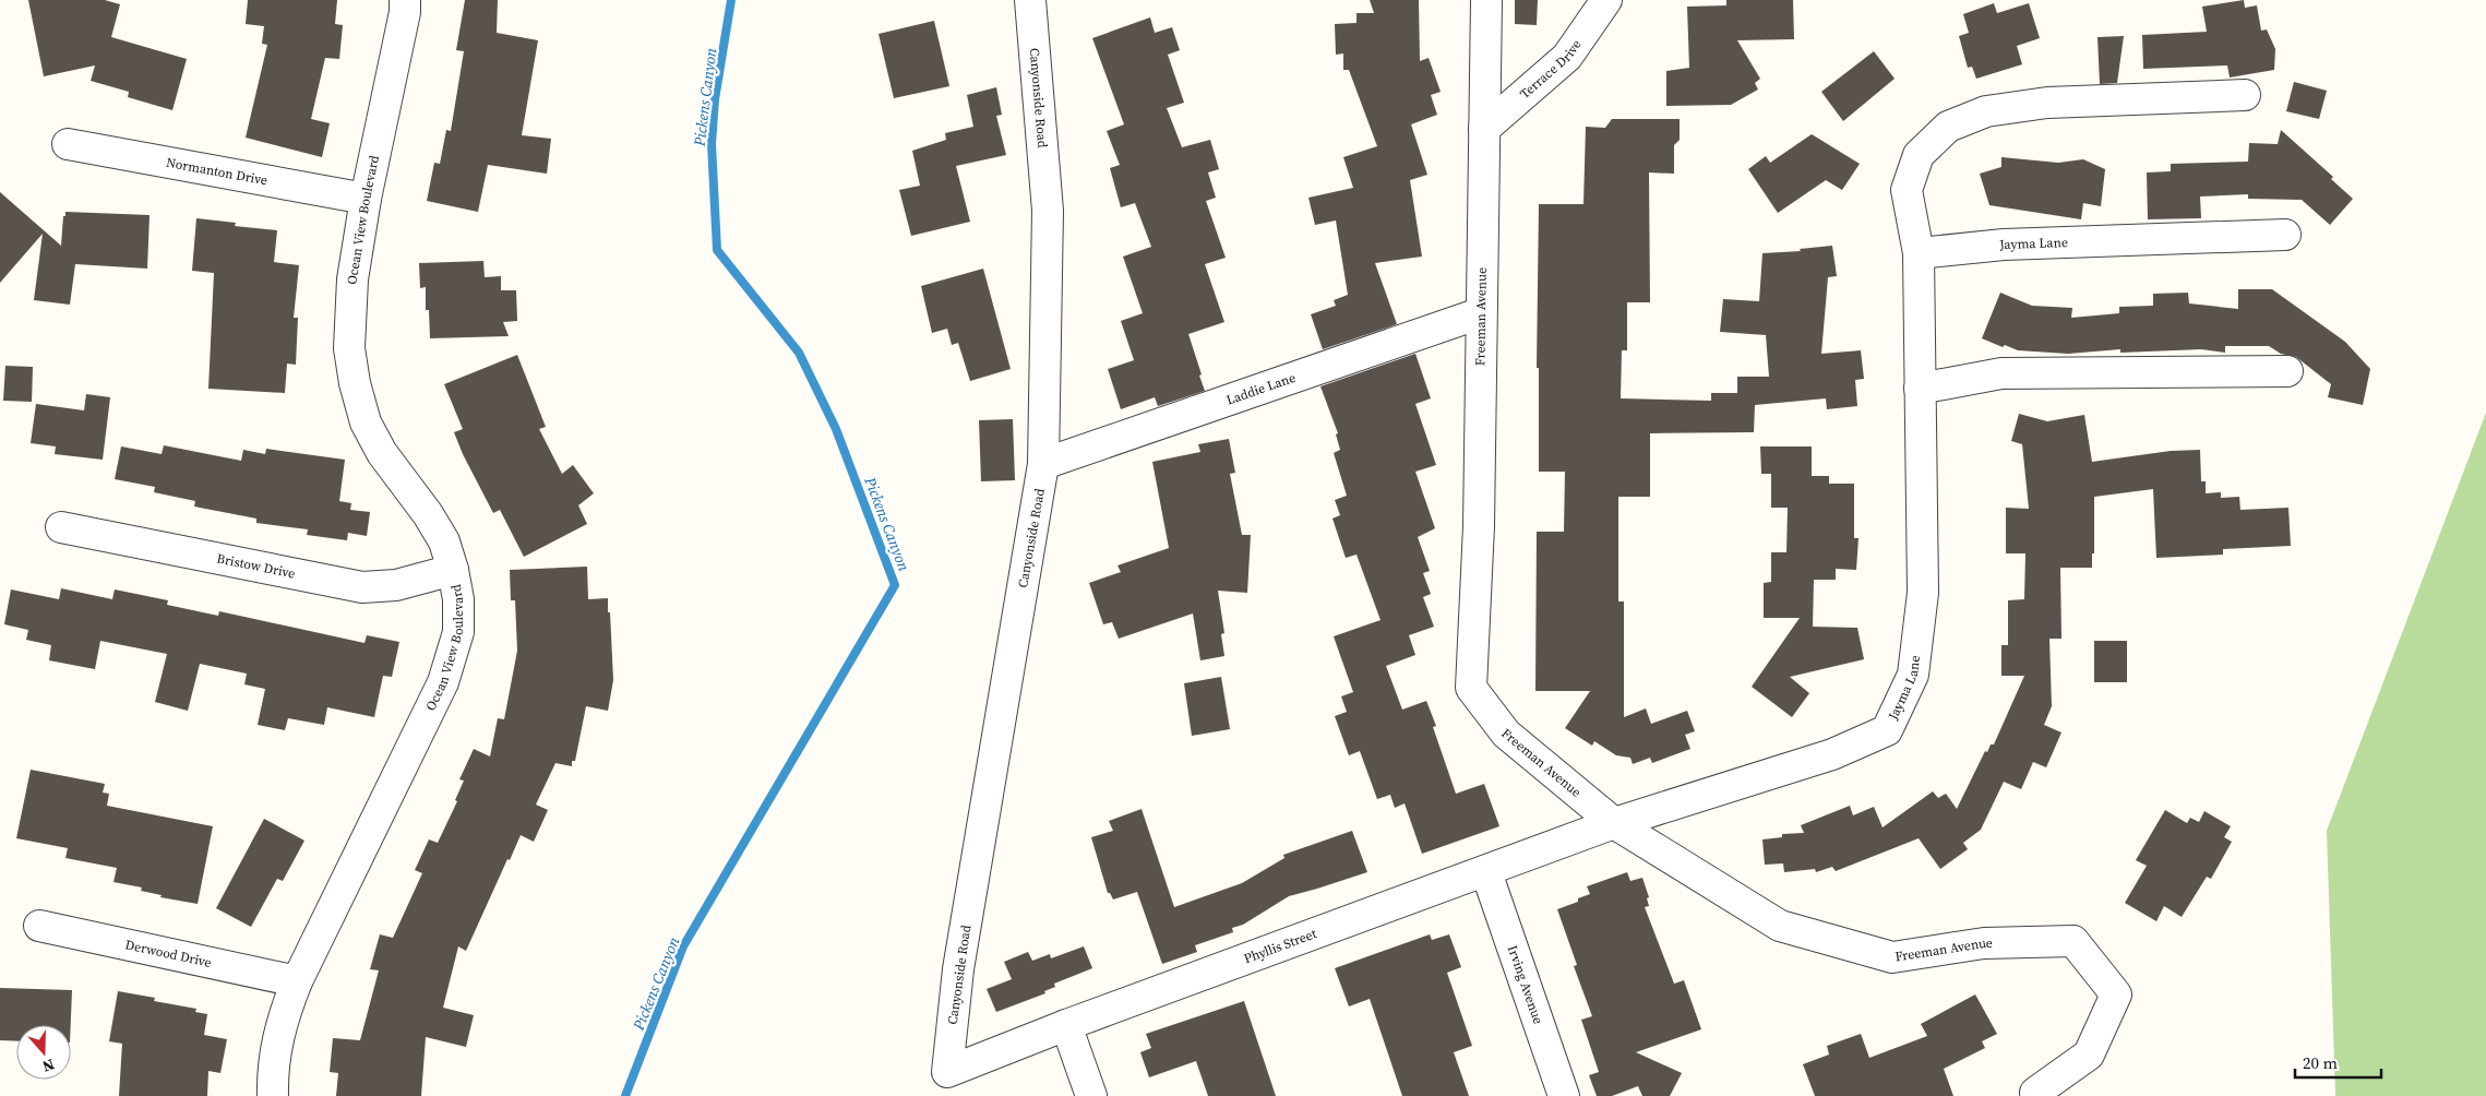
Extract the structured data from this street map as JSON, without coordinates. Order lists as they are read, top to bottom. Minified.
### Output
{"streets":{"street":["Terrace Drive","Canyonside Road","Normanton Drive","Ocean View Boulevard","Jayma Lane","Freeman Avenue","Laddie Lane","Bristow Drive","Phyllis Street","Derwood Drive","Irving Avenue"]},"crossings":[["Terrace Drive","Freeman Avenue"],["Canyonside Road","Laddie Lane"],["Canyonside Road","Phyllis Street"],["Normanton Drive","Ocean View Boulevard"],["Ocean View Boulevard","Bristow Drive"],["Ocean View Boulevard","Derwood Drive"],["Jayma Lane","Freeman Avenue"],["Jayma Lane","Phyllis Street"],["Freeman Avenue","Laddie Lane"],["Freeman Avenue","Phyllis Street"],["Phyllis Street","Irving Avenue"]],"water":["Pickens Canyon"],"scale_bar":"20 m","north":"bottom"}
